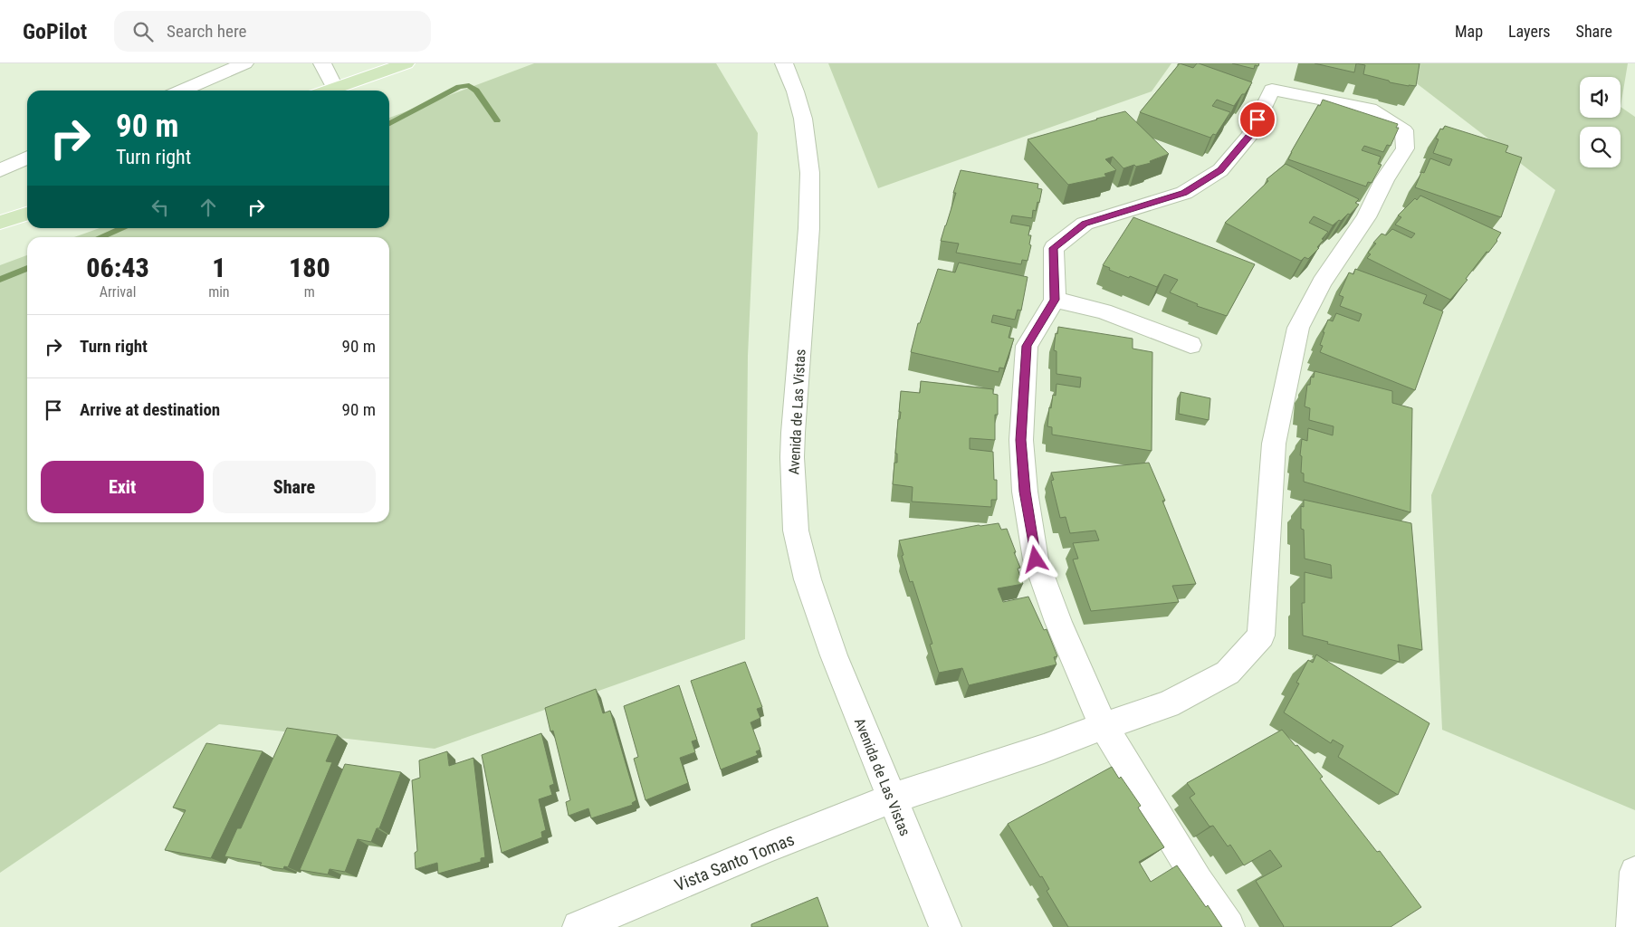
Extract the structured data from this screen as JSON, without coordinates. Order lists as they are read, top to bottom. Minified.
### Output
{"streets":{"street":["Avenida de Las Vistas","Vista Santo Tomas"]},"crossings":[["Avenida de Las Vistas","Vista Santo Tomas"]],"page":{"header":"GoPilot","search":"Search here","nav":["Map","Layers","Share"],"turn":["90 m","Turn right"],"eta":["06:43","Arrival","1","min","180","m"],"list":[{"name":"Turn right","value":"90 m"},{"name":"Arrive at destination","value":"90 m"}],"buttons":["Exit","Share"]}}
